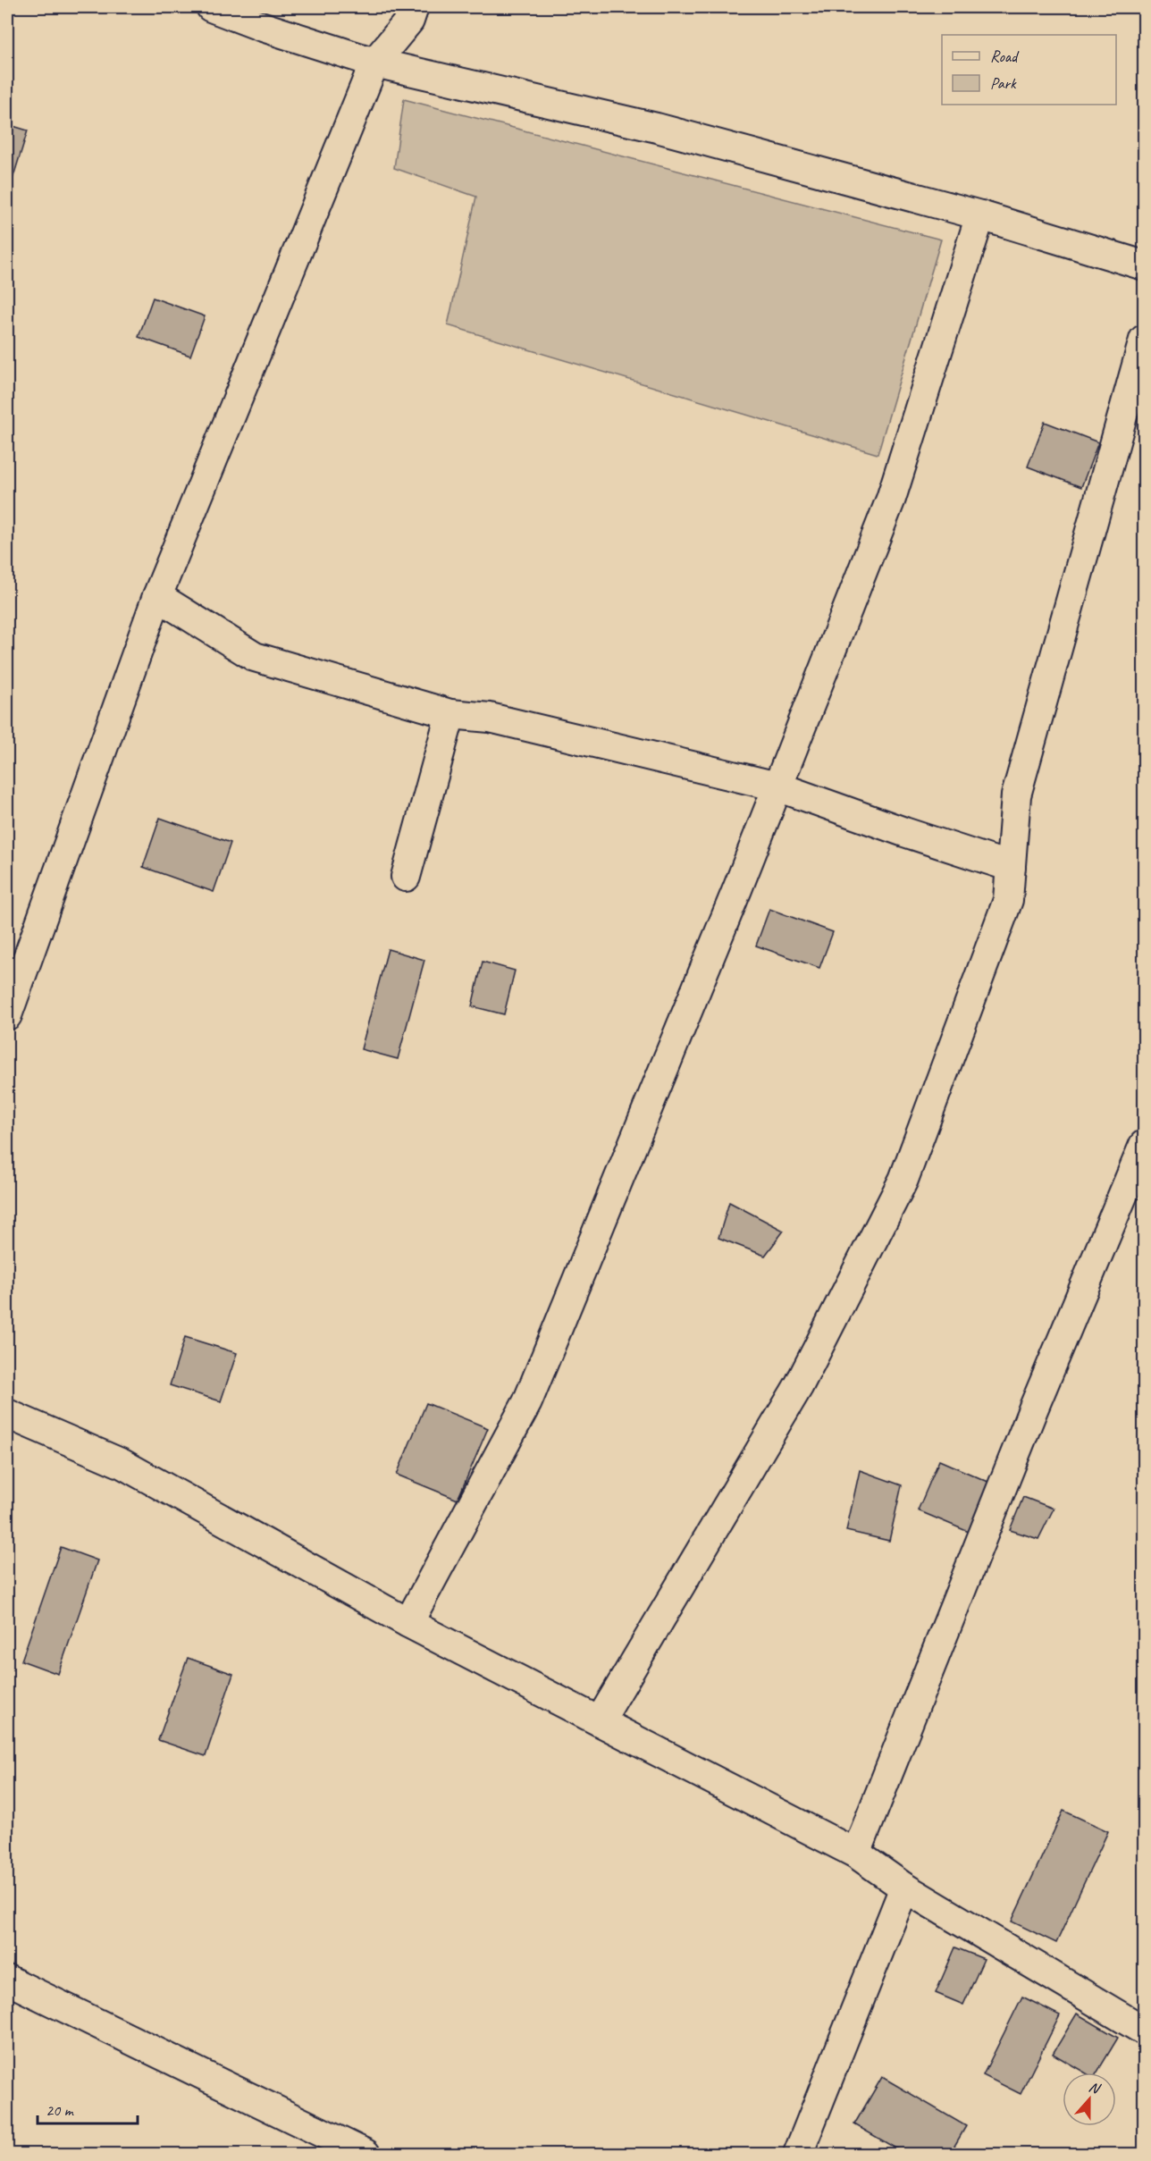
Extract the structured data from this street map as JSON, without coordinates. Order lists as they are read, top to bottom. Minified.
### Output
{"legend":["Road","Park"],"scale_bar":"20 m","north":"top"}
